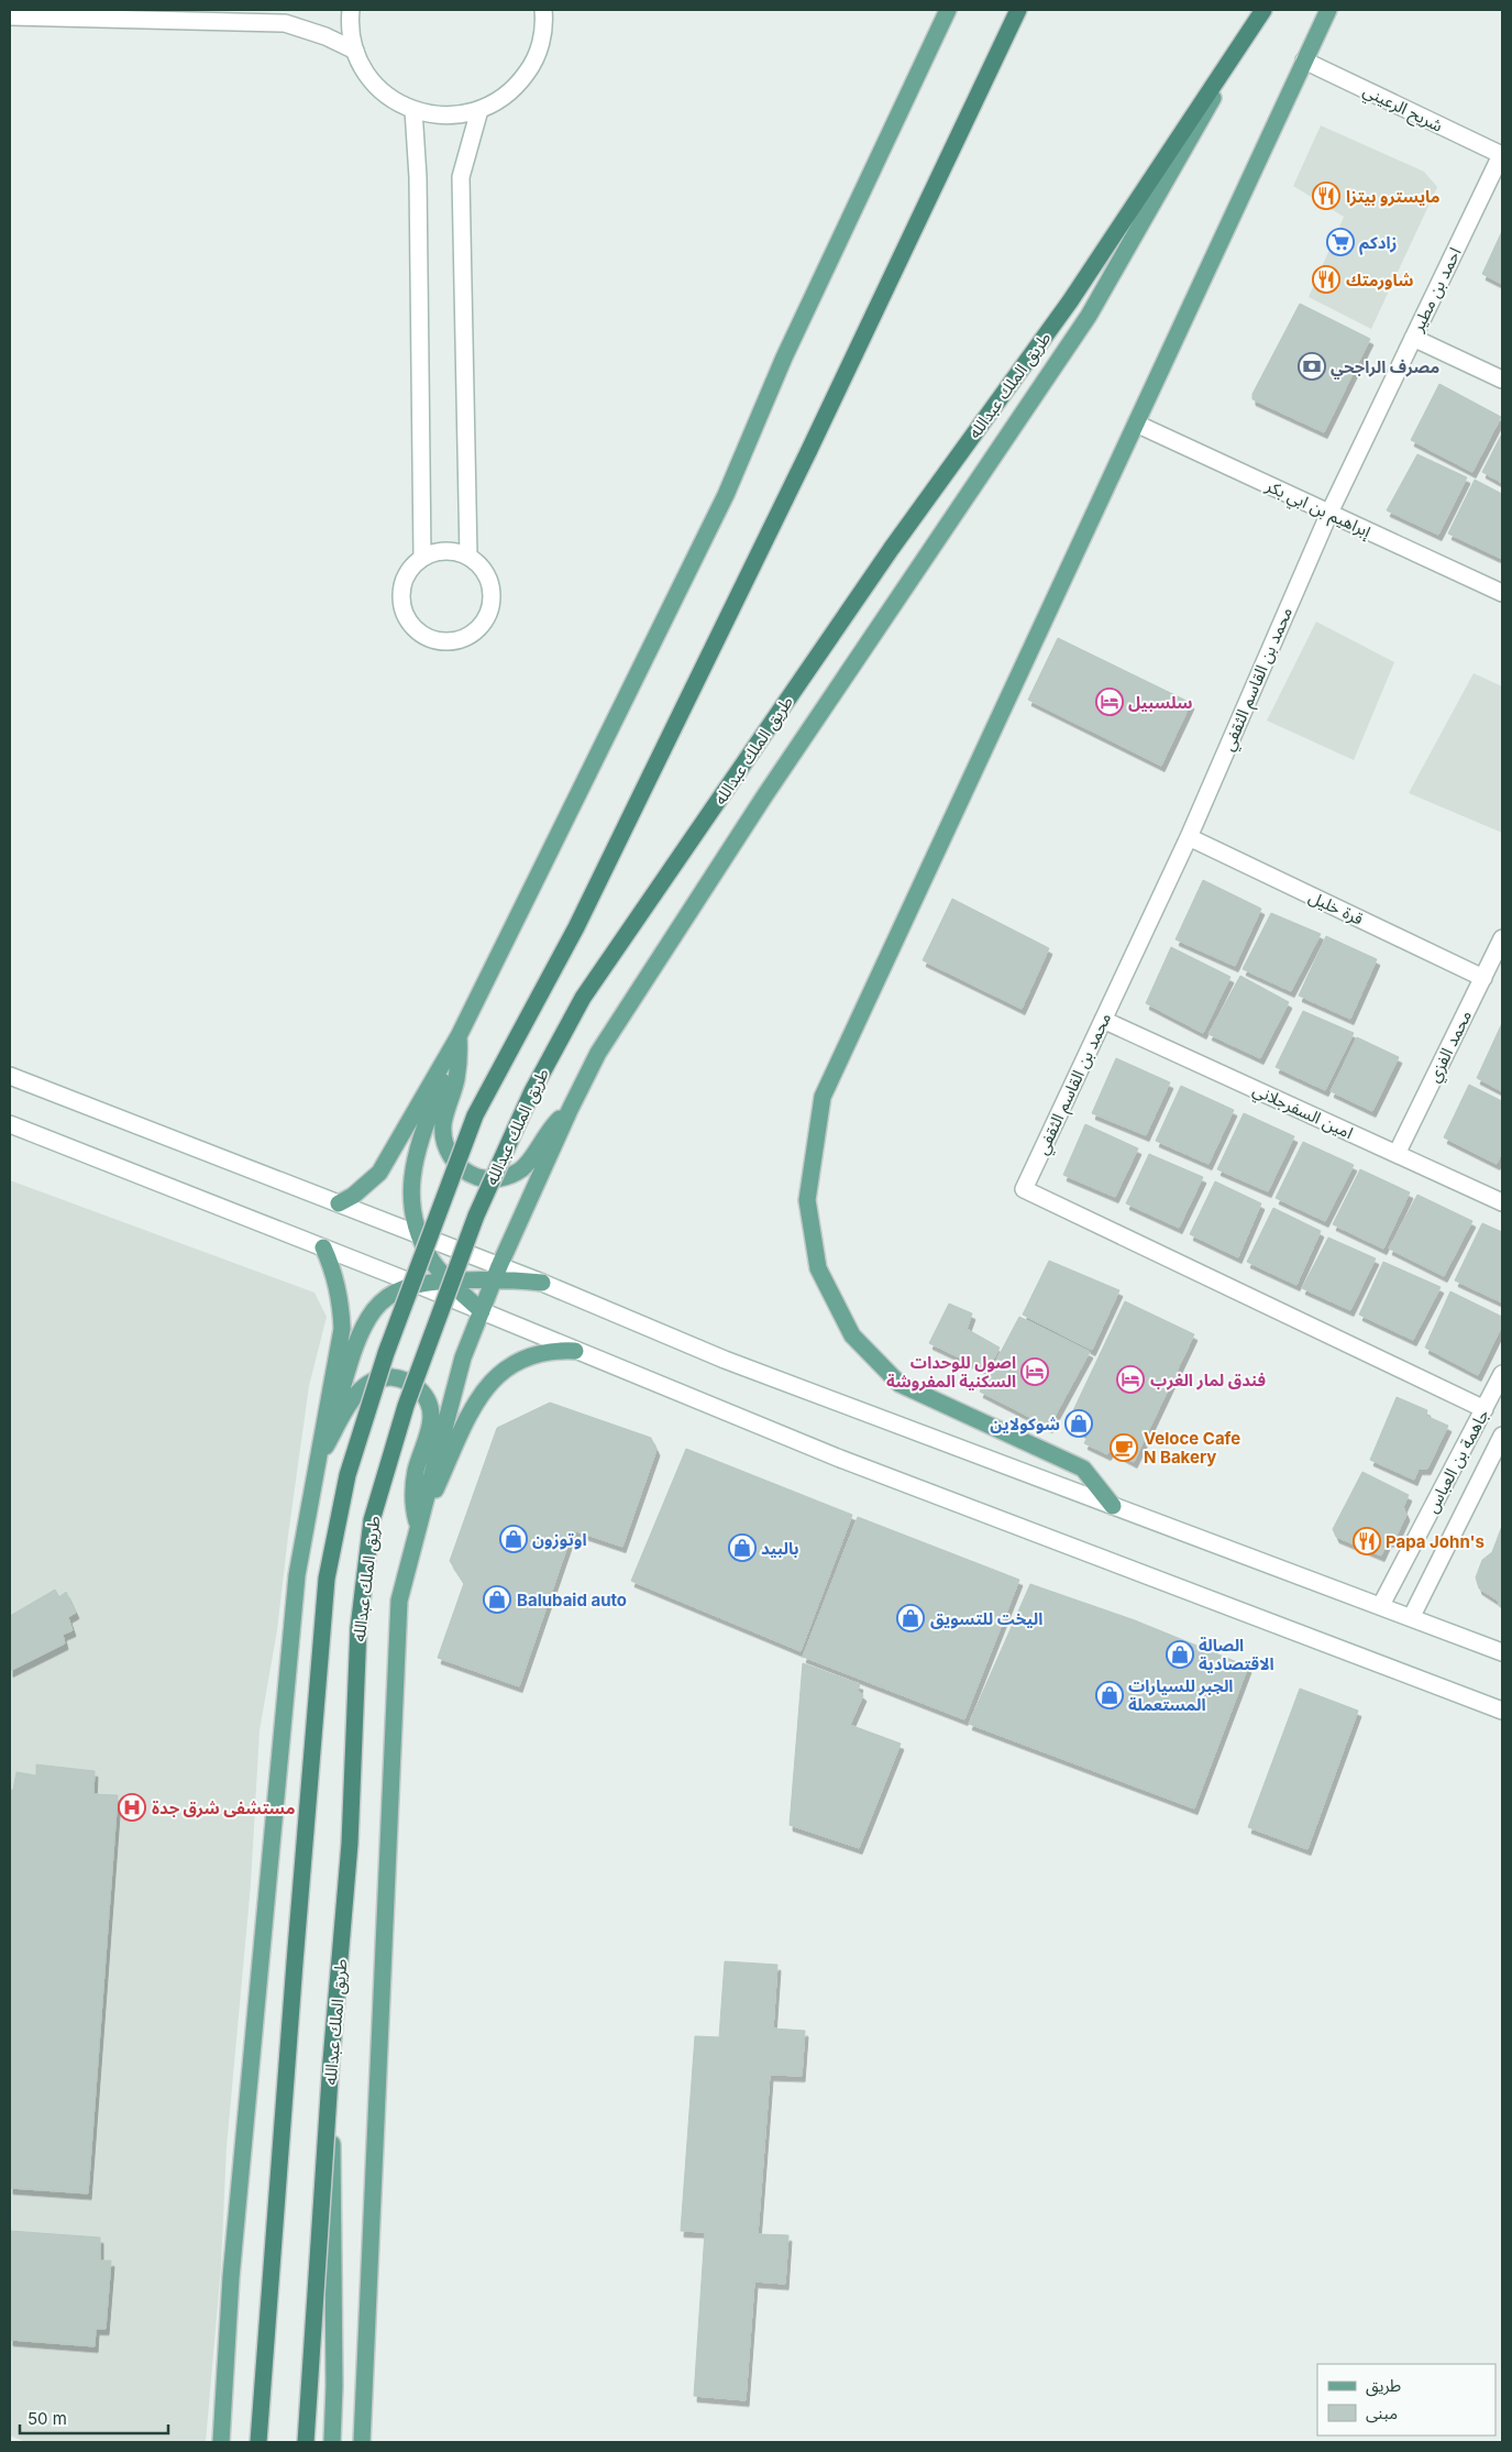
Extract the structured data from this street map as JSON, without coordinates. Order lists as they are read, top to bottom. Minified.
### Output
{"streets":{"highway":["طريق الملك عبدالله"],"main road":["شريح الرعيني","احمد بن مطير","إبراهيم بن ابي بكر","محمد بن القاسم الثقفي","قرة خليل","محمد الفزي","امين السفرجلاني","جاهمة بن العباس"]},"crossings":[["شريح الرعيني","احمد بن مطير"],["احمد بن مطير","إبراهيم بن ابي بكر"],["احمد بن مطير","محمد بن القاسم الثقفي"],["إبراهيم بن ابي بكر","محمد بن القاسم الثقفي"],["محمد بن القاسم الثقفي","قرة خليل"],["محمد بن القاسم الثقفي","امين السفرجلاني"],["محمد بن القاسم الثقفي","جاهمة بن العباس"],["قرة خليل","محمد الفزي"],["محمد الفزي","امين السفرجلاني"]],"places":{"restaurant":["مايسترو بيتزا","شاورمتك","Papa John's"],"supermarket":["زادكم"],"bank":["مصرف الراجحي"],"hotel":["سلسبيل","اصول للوحدات السكنية المفروشة","فندق لمار الغرب"],"shop":["شوكولاين","اوتوزون","بالبيد","Balubaid auto","اليخت للتسويق","الصالة الاقتصادية","الجبر للسيارات المستعملة"],"cafe":["Veloce Cafe N Bakery"],"hospital":["مستشفى شرق جدة"]},"legend":["طريق","مبنى"],"scale_bar":"50 m"}
